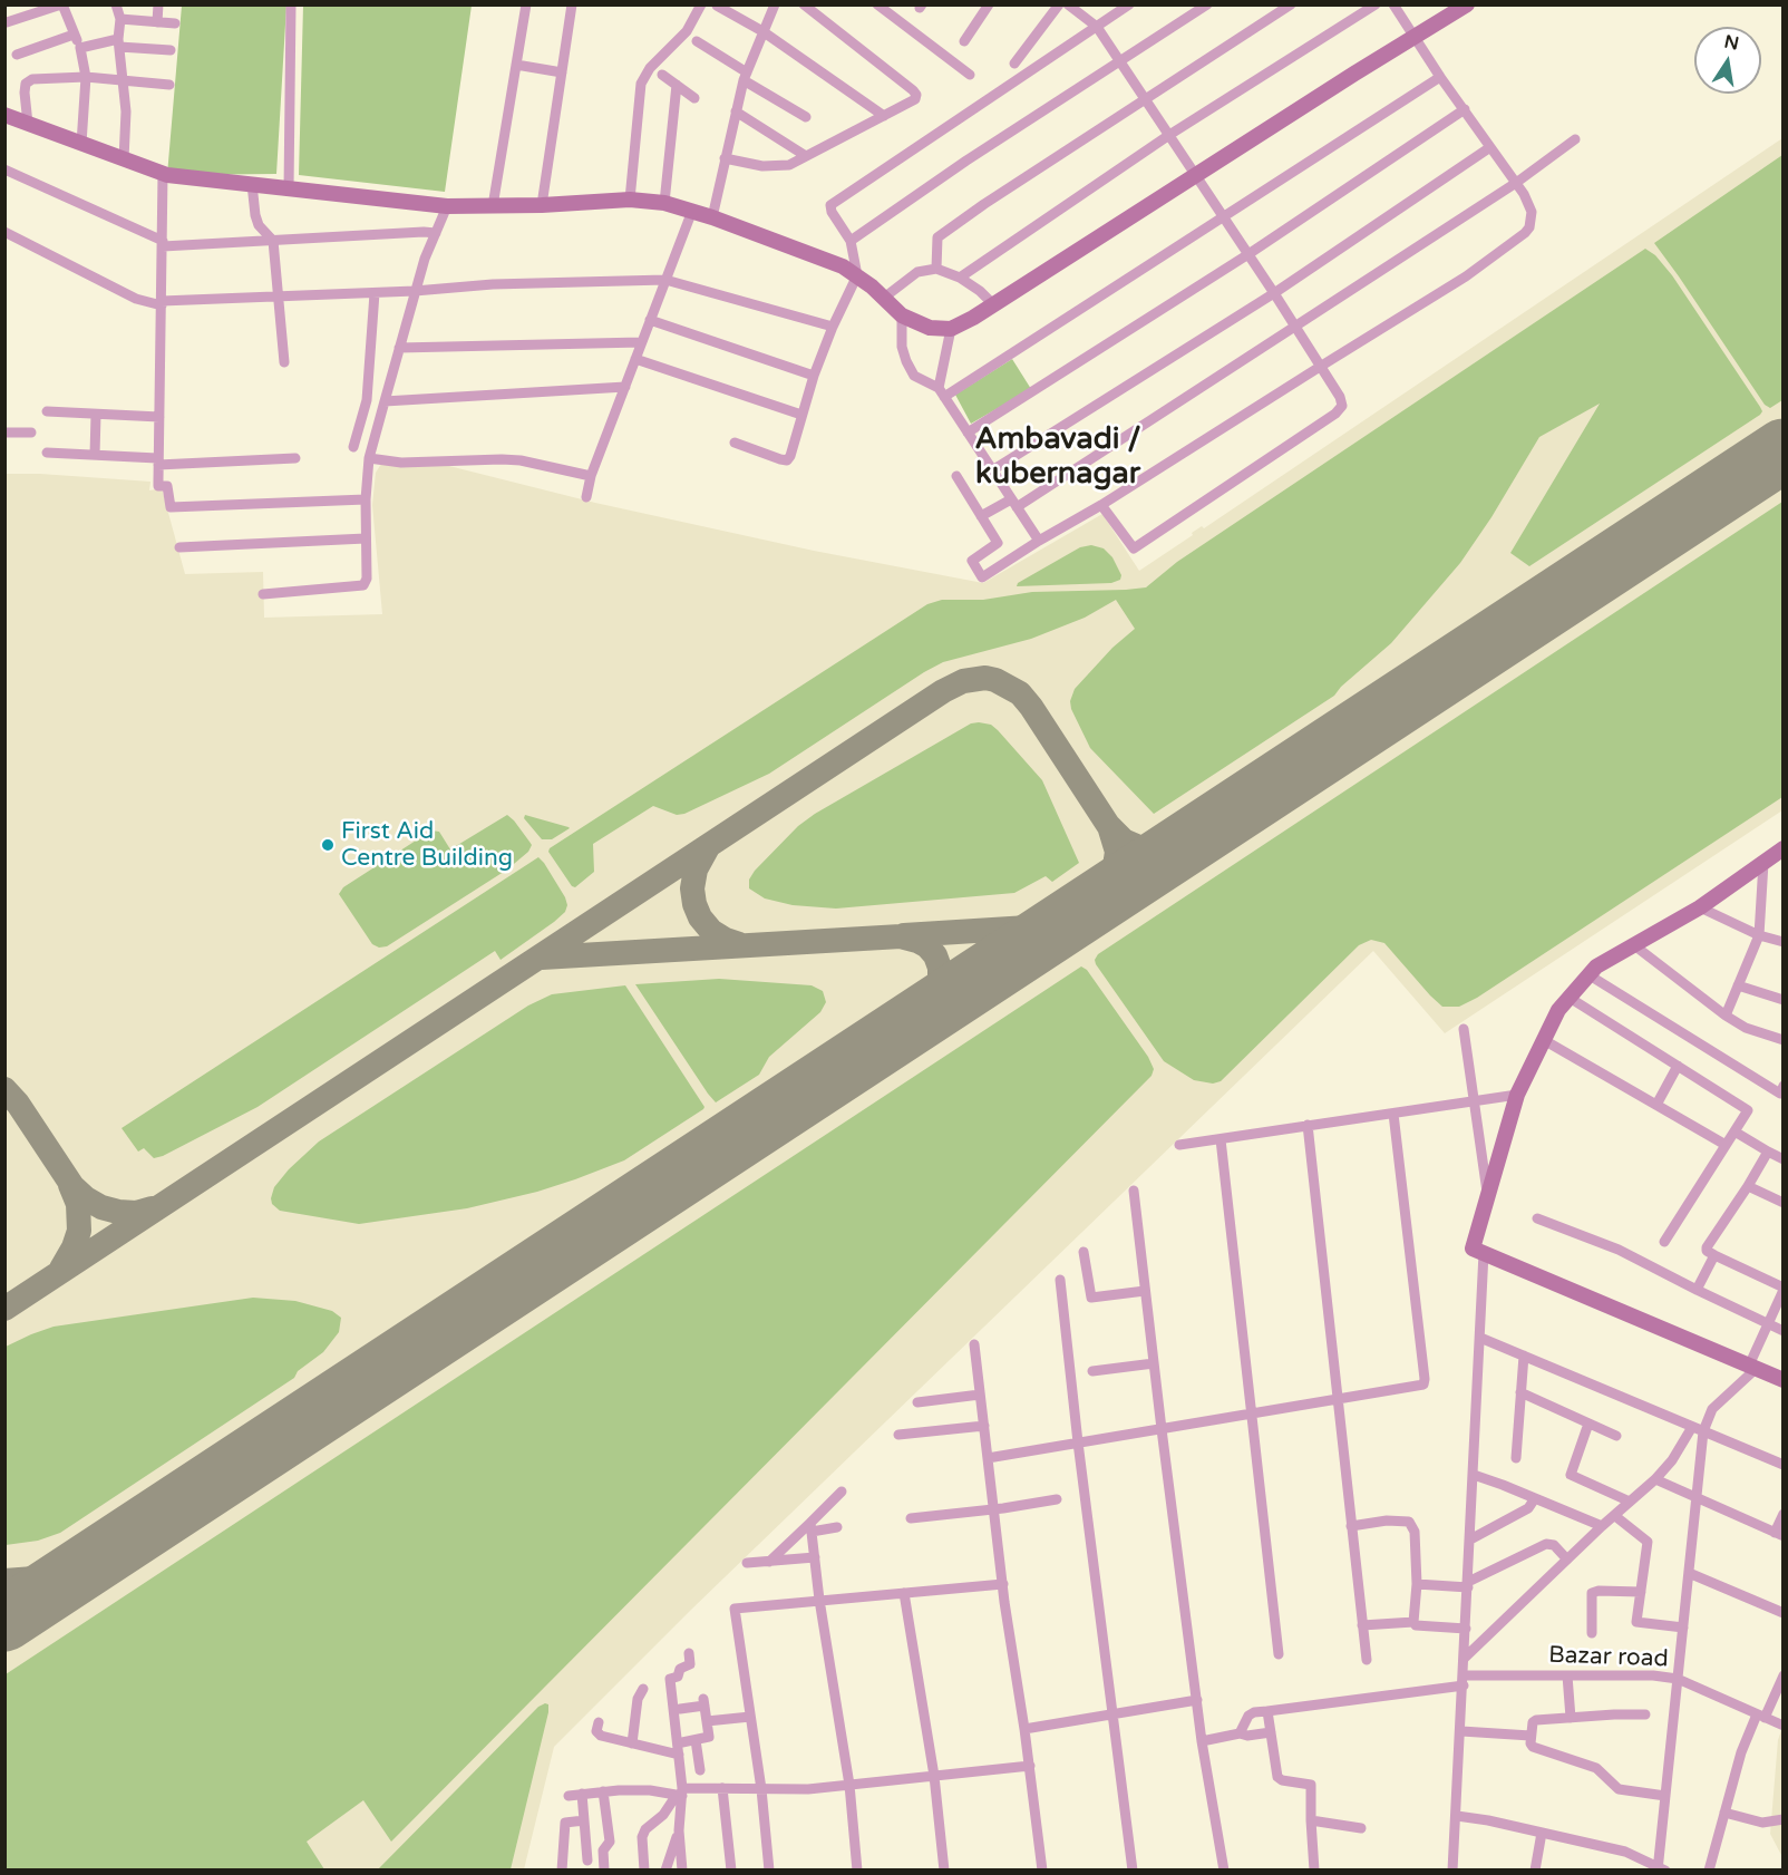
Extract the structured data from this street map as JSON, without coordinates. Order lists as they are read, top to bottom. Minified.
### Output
{"streets":{"street":["Bazar road"]},"districts":["Ambavadi / kubernagar"],"places":["First Aid Centre Building"],"north":"top"}
